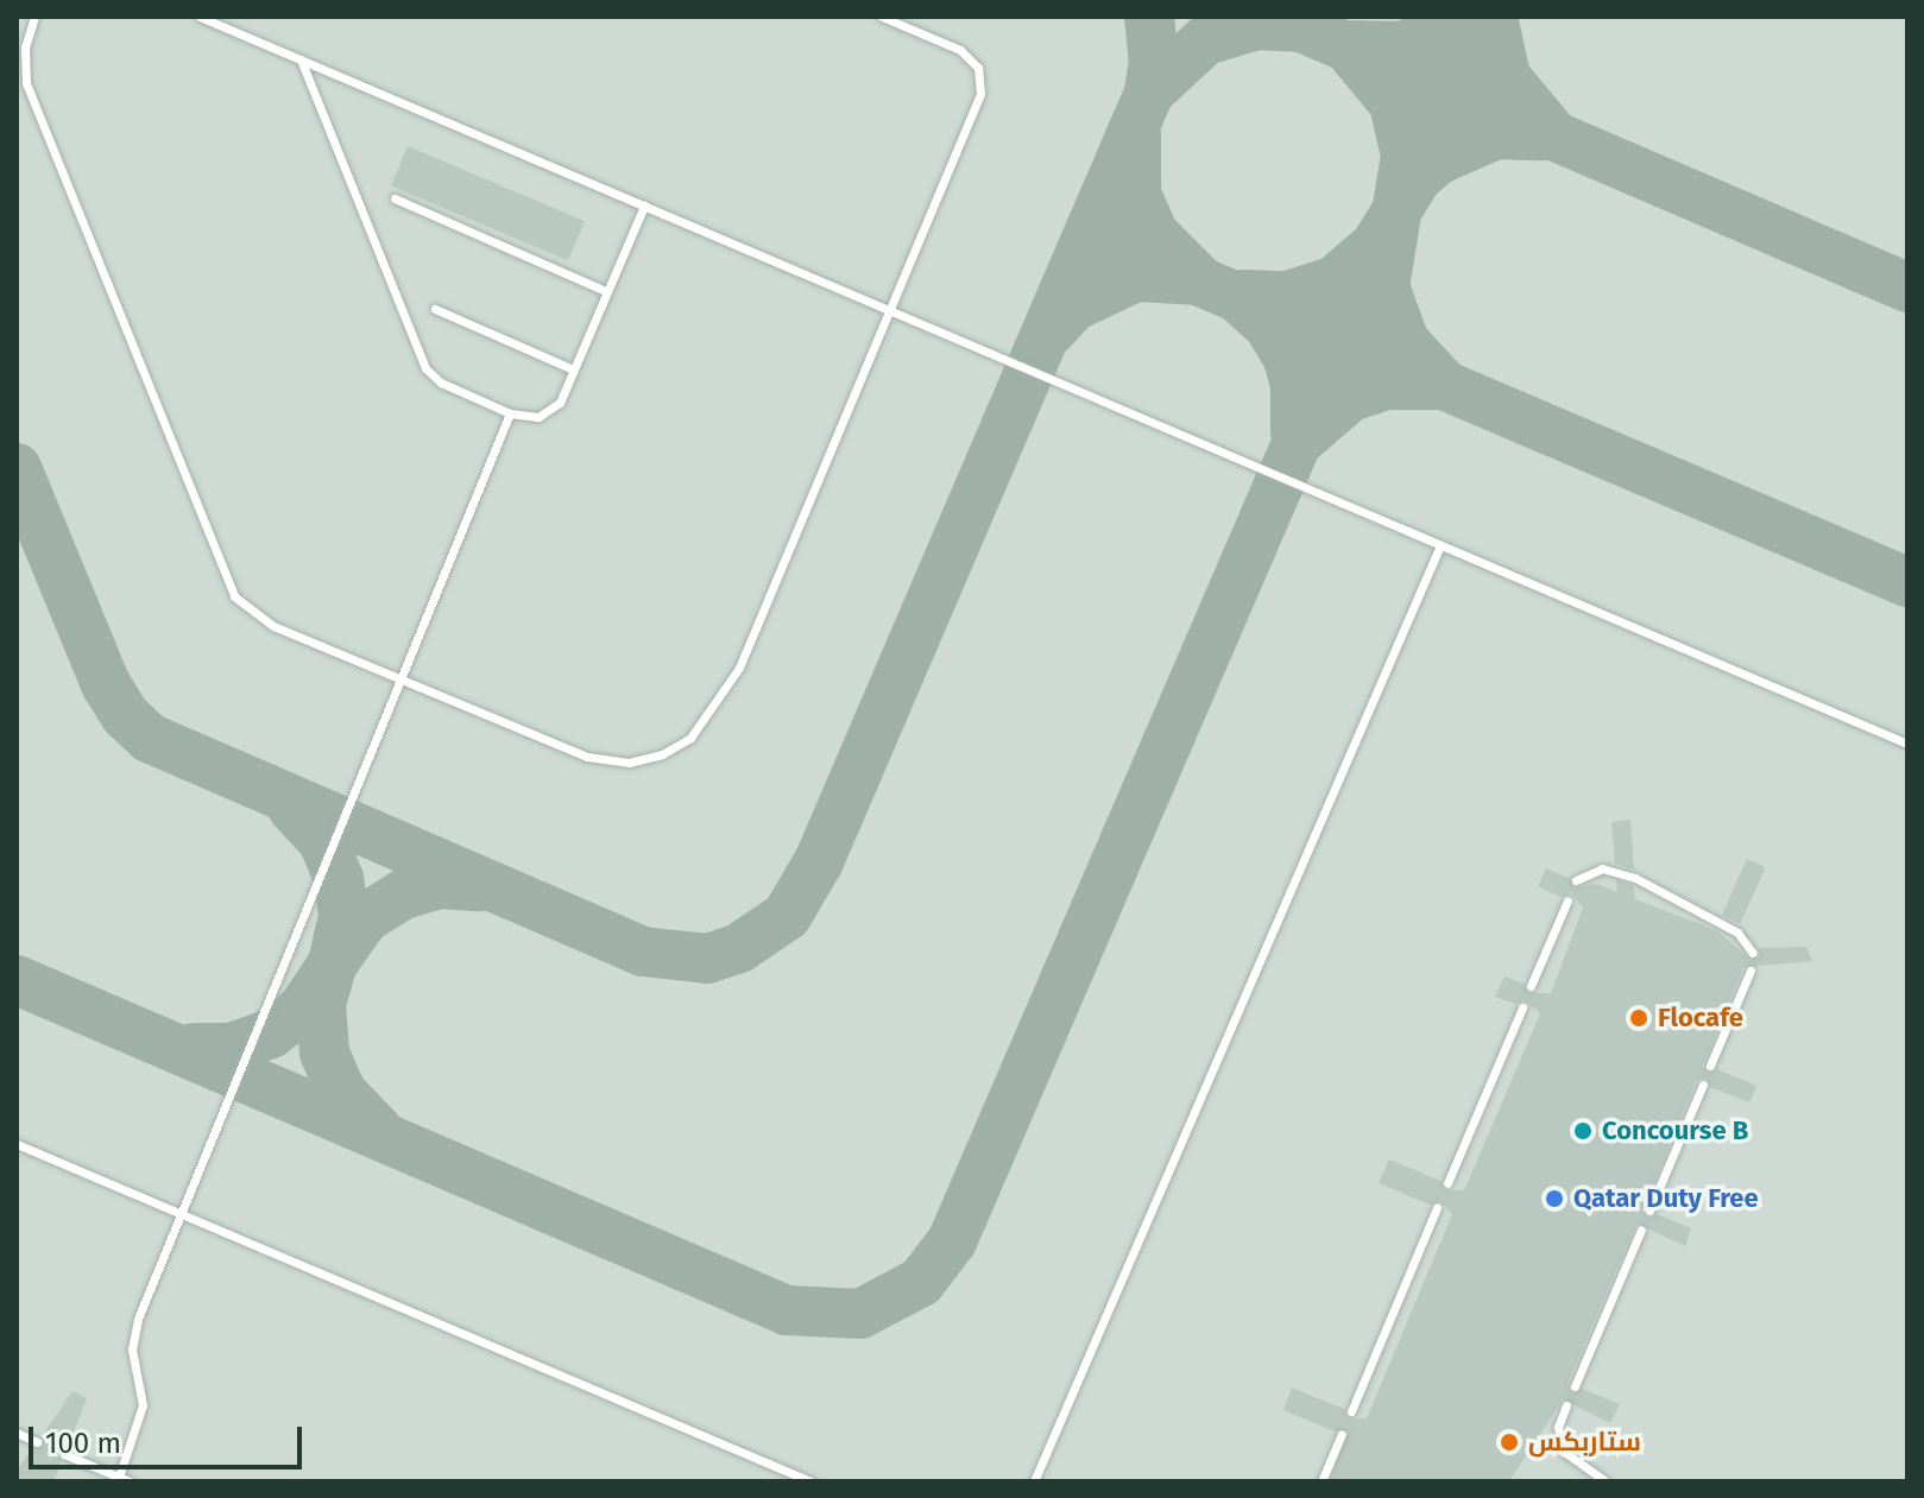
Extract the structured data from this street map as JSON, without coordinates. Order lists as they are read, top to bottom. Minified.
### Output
{"places":["Flocafe","Concourse B","Qatar Duty Free","ستاربكس"],"scale_bar":"100 m"}
